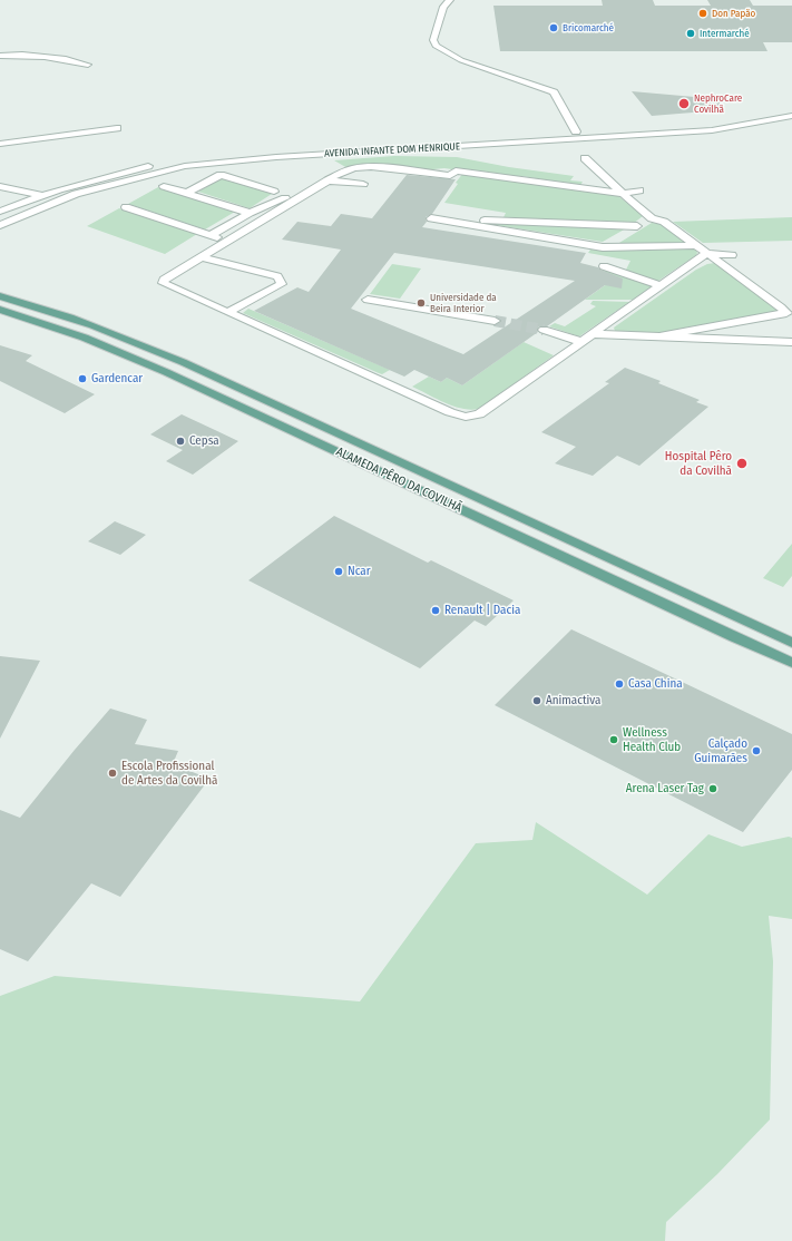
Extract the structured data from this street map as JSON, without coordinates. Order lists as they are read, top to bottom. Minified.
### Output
{"streets":{"main road":["ALAMEDA PÊRO DA COVILHÃ"],"street":["AVENIDA INFANTE DOM HENRIQUE"]},"places":["Don Papão","Bricomarché","Intermarché","NephroCare Covilhã","Universidade da Beira Interior","Gardencar","Cepsa","Hospital Pêro da Covilhã","Ncar","Renault | Dacia","Casa China","Animactiva","Wellness Health Club","Calçado Guimarães","Escola Profissional de Artes da Covilhã","Arena Laser Tag"]}
